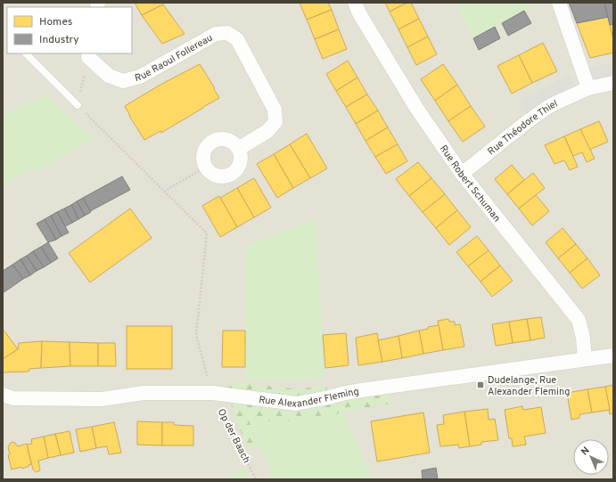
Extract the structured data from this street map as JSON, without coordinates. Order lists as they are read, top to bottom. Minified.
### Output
{"streets":{"street":["Rue Raoul Follereau","Rue Théodore Thiel","Rue Robert Schuman","Rue Alexander Fleming"],"path":["Op der Baach"]},"crossings":[["Rue Théodore Thiel","Rue Robert Schuman"],["Rue Robert Schuman","Rue Alexander Fleming"],["Rue Alexander Fleming","Op der Baach"]],"places":{"transit":["Dudelange, Rue Alexander Fleming"]},"legend":["Homes","Industry"],"north":"top left"}
